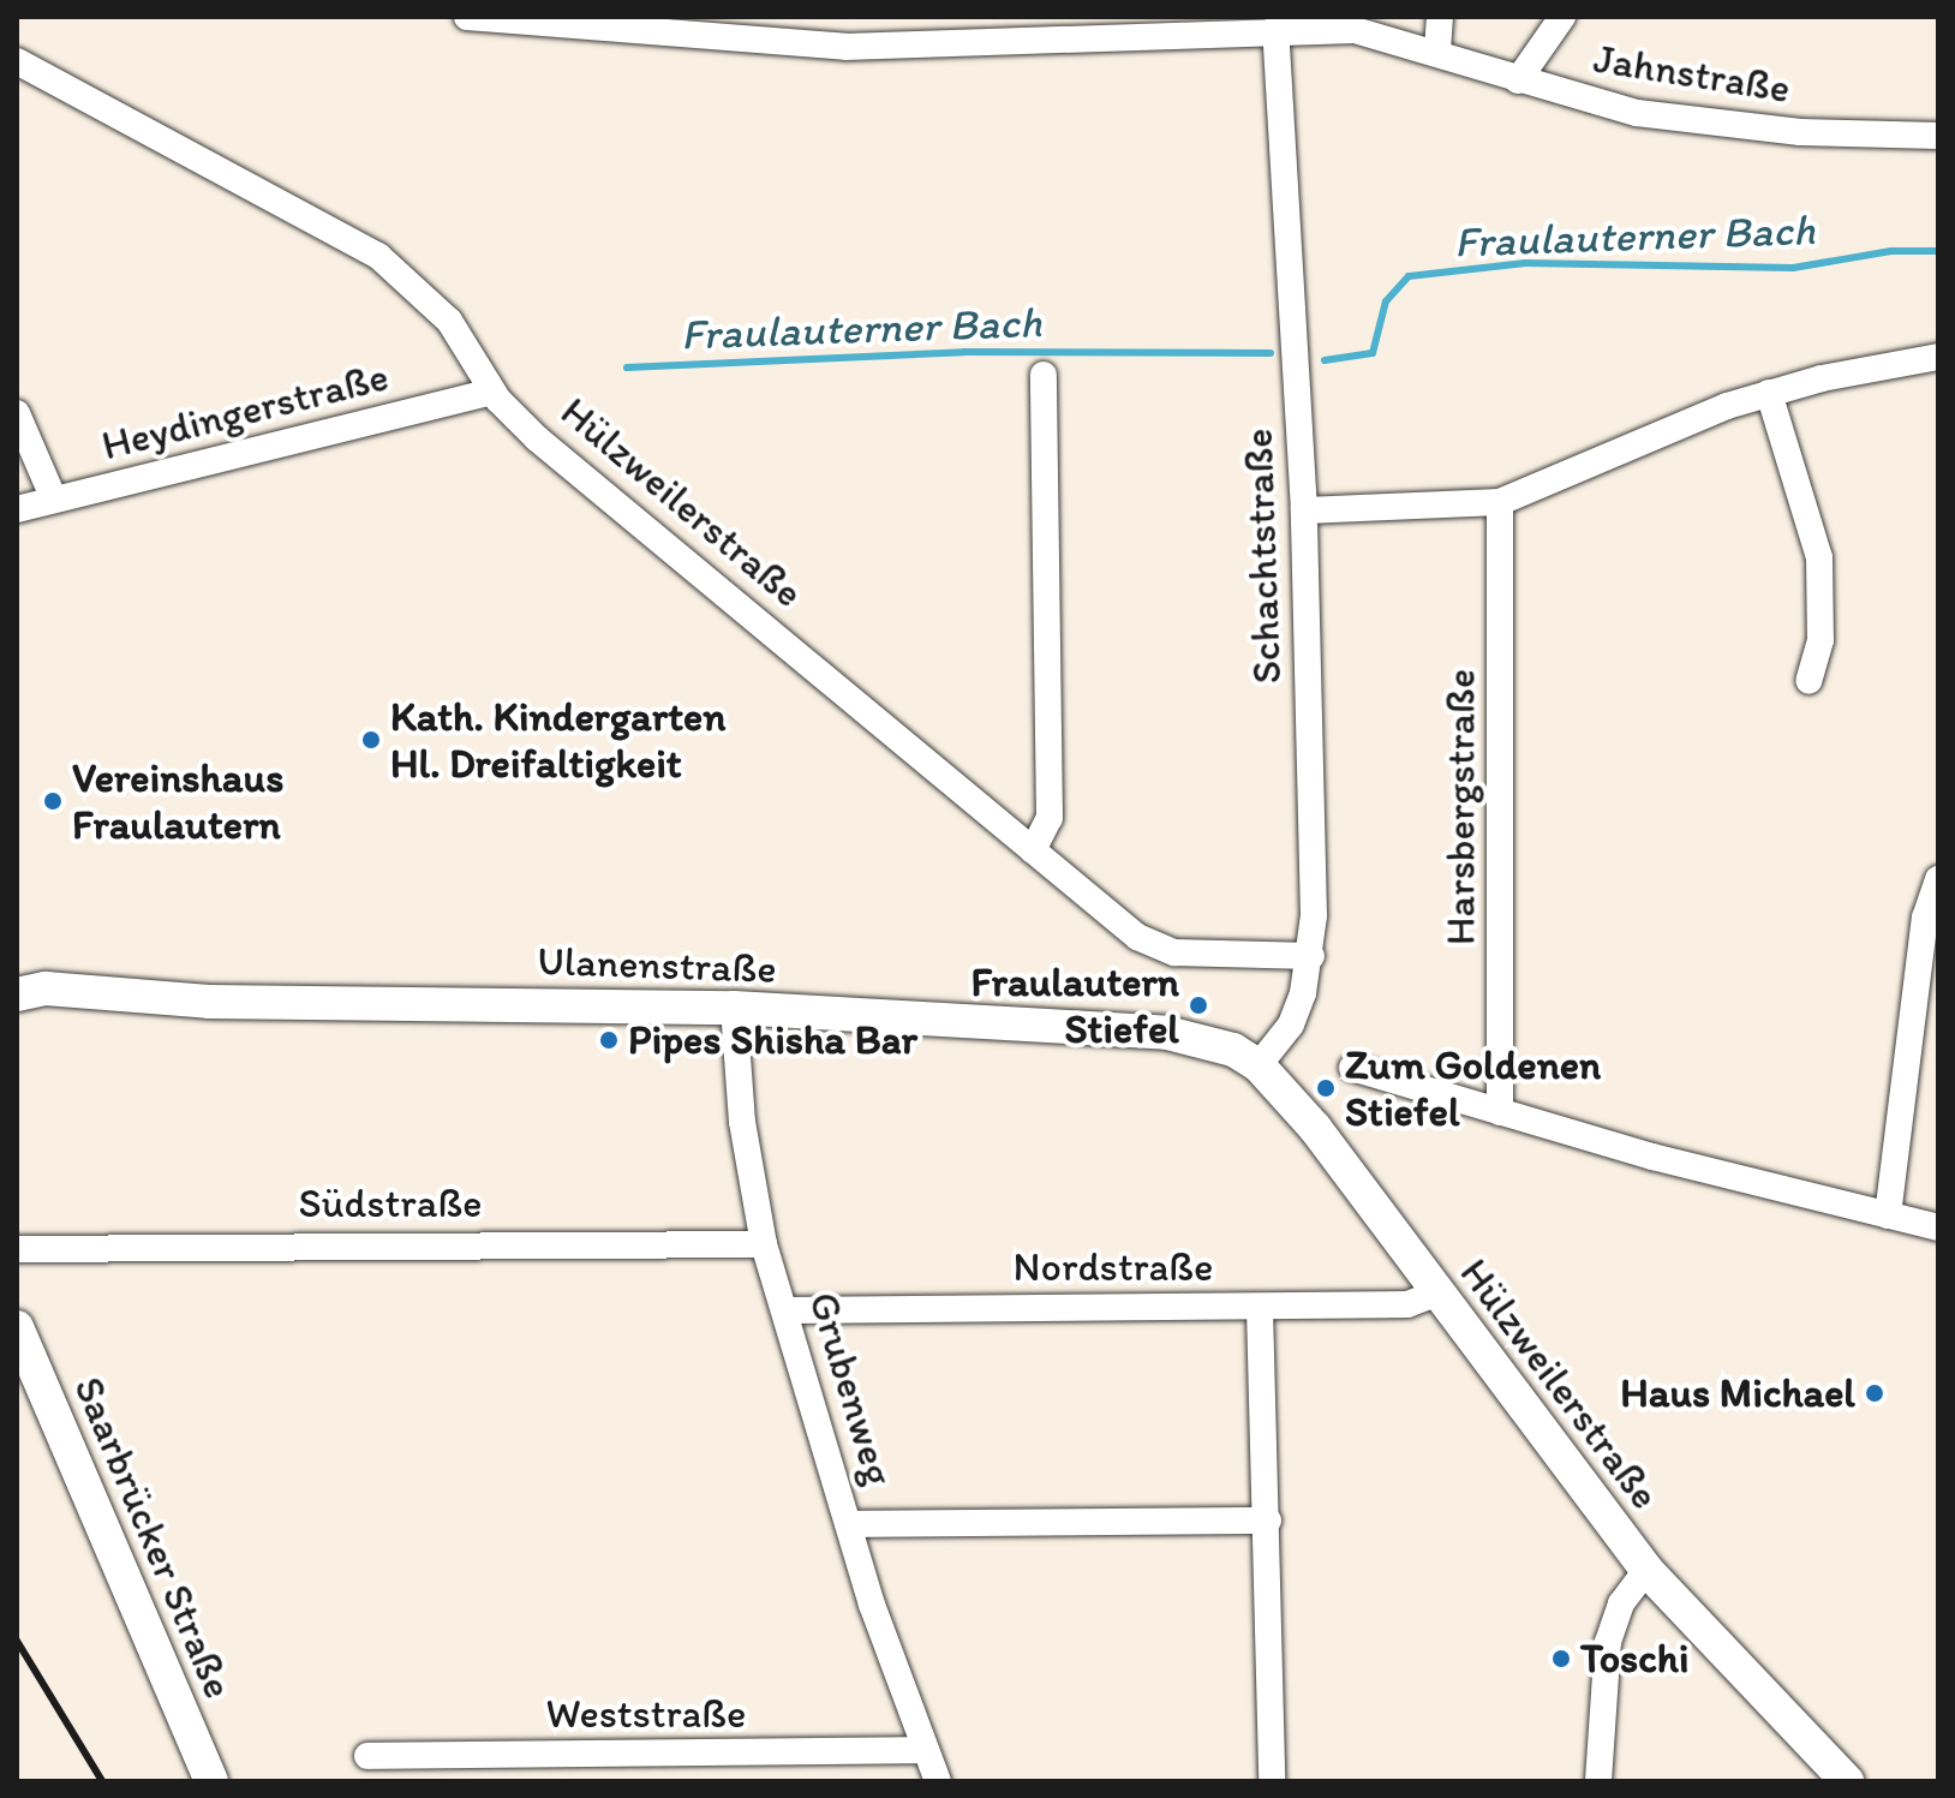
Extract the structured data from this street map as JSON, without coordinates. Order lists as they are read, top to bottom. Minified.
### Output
{"streets":{"street":["Jahnstraße","Heydingerstraße","Hülzweilerstraße","Schachtstraße","Harsbergstraße","Ulanenstraße","Südstraße","Nordstraße","Grubenweg","Saarbrücker Straße","Weststraße"]},"crossings":[["Jahnstraße","Schachtstraße"],["Heydingerstraße","Hülzweilerstraße"],["Hülzweilerstraße","Schachtstraße"],["Hülzweilerstraße","Ulanenstraße"],["Hülzweilerstraße","Nordstraße"],["Schachtstraße","Ulanenstraße"],["Ulanenstraße","Grubenweg"],["Südstraße","Grubenweg"],["Nordstraße","Grubenweg"],["Grubenweg","Weststraße"]],"water":["Fraulauterner Bach"],"places":["Kath. Kindergarten Hl. Dreifaltigkeit","Vereinshaus Fraulautern","Fraulautern Stiefel","Pipes Shisha Bar","Zum Goldenen Stiefel","Haus Michael","Toschi"]}
